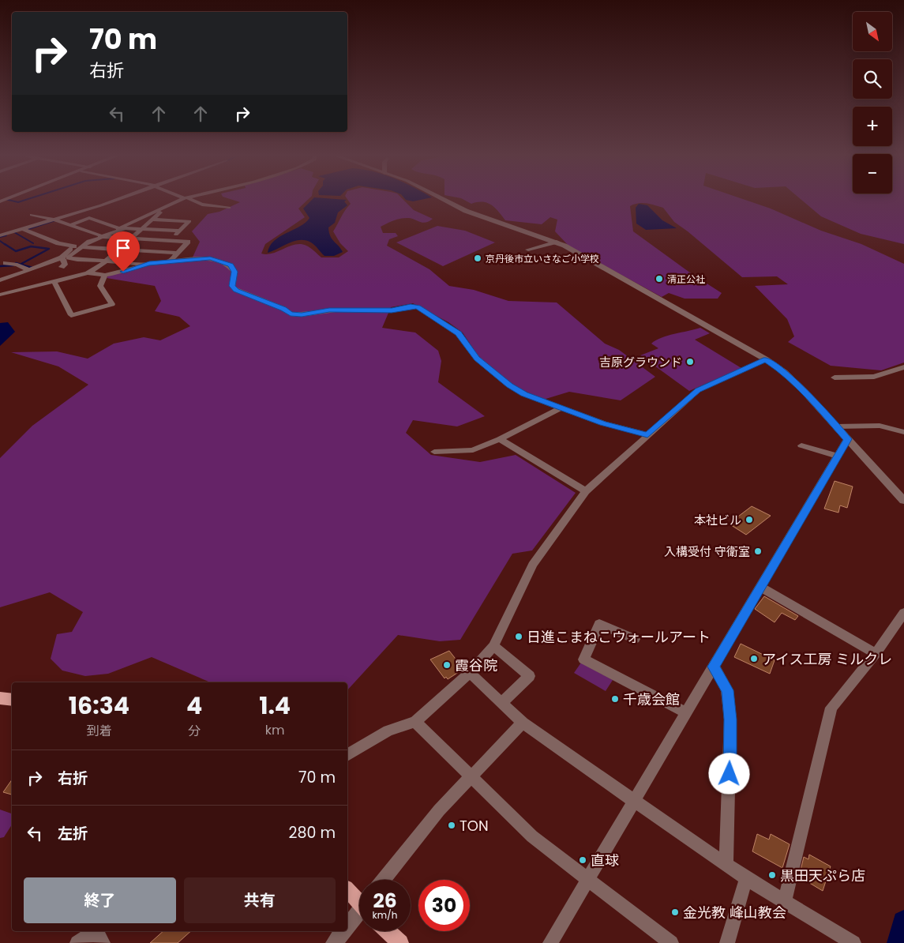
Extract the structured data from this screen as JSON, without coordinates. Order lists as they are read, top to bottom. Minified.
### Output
{"places":["京丹後市立いさなご小学校","清正公社","吉原グラウンド","本社ビル","入構受付 守衛室","日進こまねこウォールアート","アイス工房 ミルクレ","霞谷院","千歳会館","TON","直球","黒田天ぷら店","金光教 峰山教会"],"north":"bottom right","page":{"map_buttons":["+","−"],"turn":["70 m","右折"],"eta":["16:34","到着","4","分","1.4","km"],"list":[{"name":"右折","value":"70 m"},{"name":"左折","value":"280 m"}],"buttons":["終了","共有"],"speed":"26 km/h","limit":"30"}}
